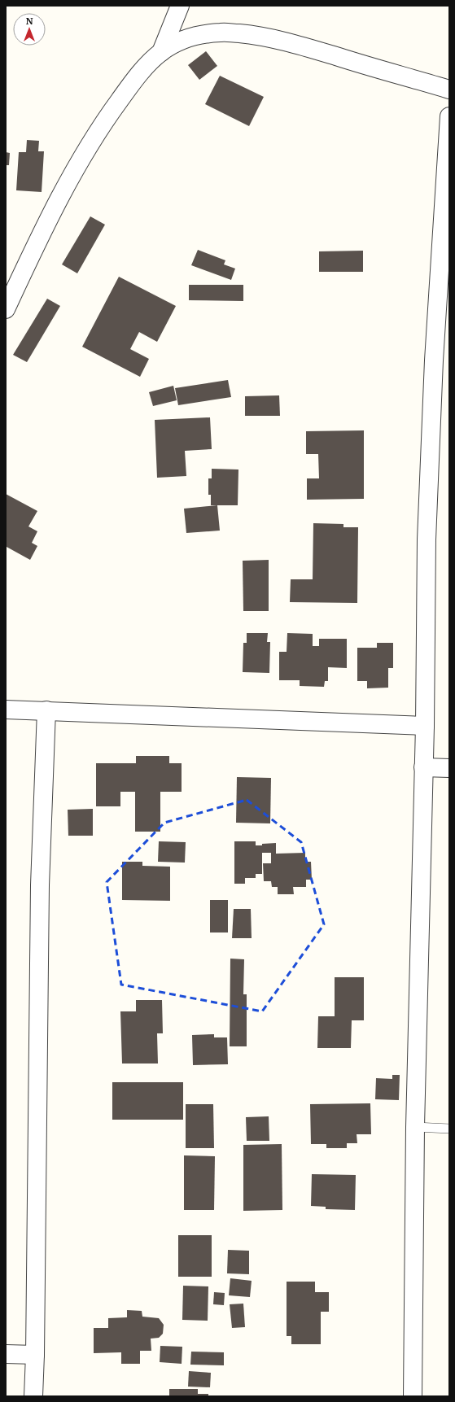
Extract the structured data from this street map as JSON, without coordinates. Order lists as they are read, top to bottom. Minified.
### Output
{"north":"top"}
